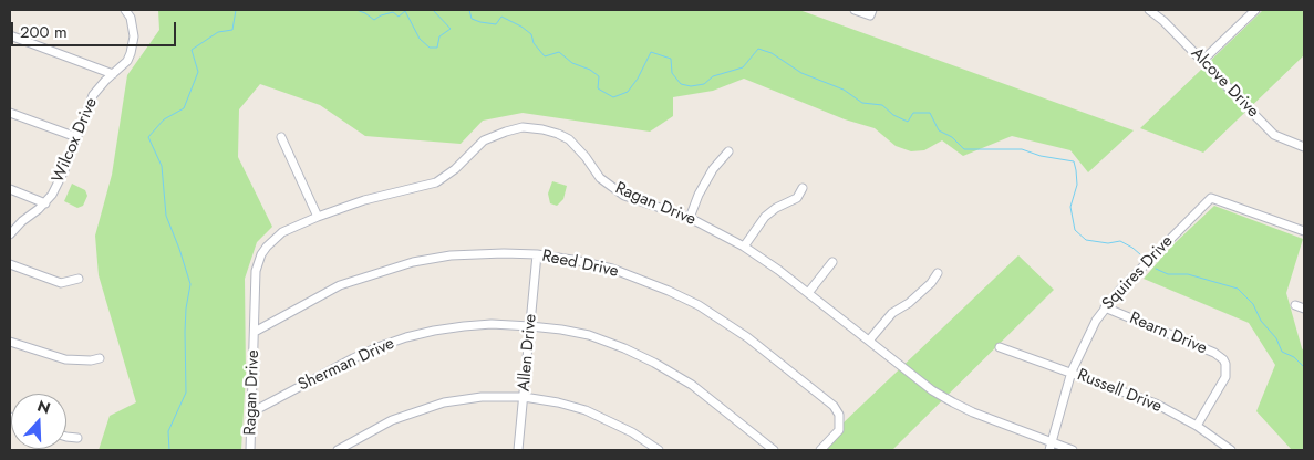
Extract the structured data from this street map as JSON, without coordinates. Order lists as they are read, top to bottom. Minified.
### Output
{"streets":{"street":["Alcove Drive","Wilcox Drive","Ragan Drive","Reed Drive","Squires Drive","Rearn Drive","Allen Drive","Sherman Drive","Russell Drive"]},"crossings":[["Ragan Drive","Reed Drive"],["Ragan Drive","Squires Drive"],["Ragan Drive","Sherman Drive"],["Reed Drive","Allen Drive"],["Squires Drive","Rearn Drive"],["Squires Drive","Russell Drive"],["Rearn Drive","Russell Drive"],["Allen Drive","Sherman Drive"]],"scale_bar":"200 m","north":"top"}
